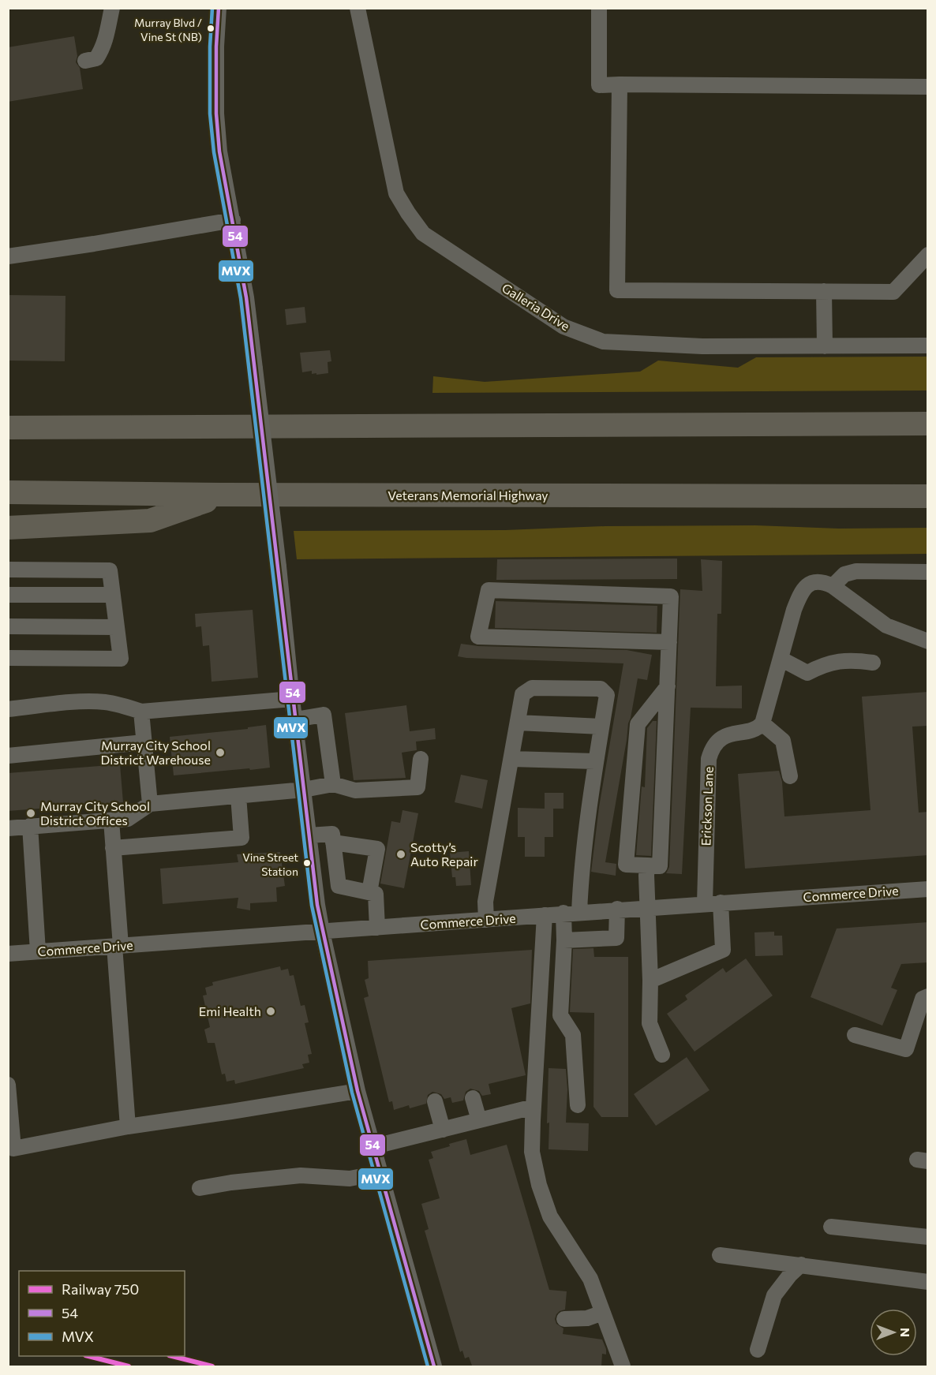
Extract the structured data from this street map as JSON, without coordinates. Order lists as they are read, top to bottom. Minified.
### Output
{"streets":{"highway":["Veterans Memorial Highway"],"street":["Galleria Drive","Erickson Lane","Commerce Drive"]},"crossings":[["Erickson Lane","Commerce Drive"]],"places":["Murray Blvd / Vine St (NB)","Murray City School District Warehouse","Murray City School District Offices","Scotty’s Auto Repair","Vine Street Station","Emi Health"],"lines":["transit line 54","transit line MVX","rail line 750"],"legend":["Railway 750","54","MVX"],"north":"right"}
